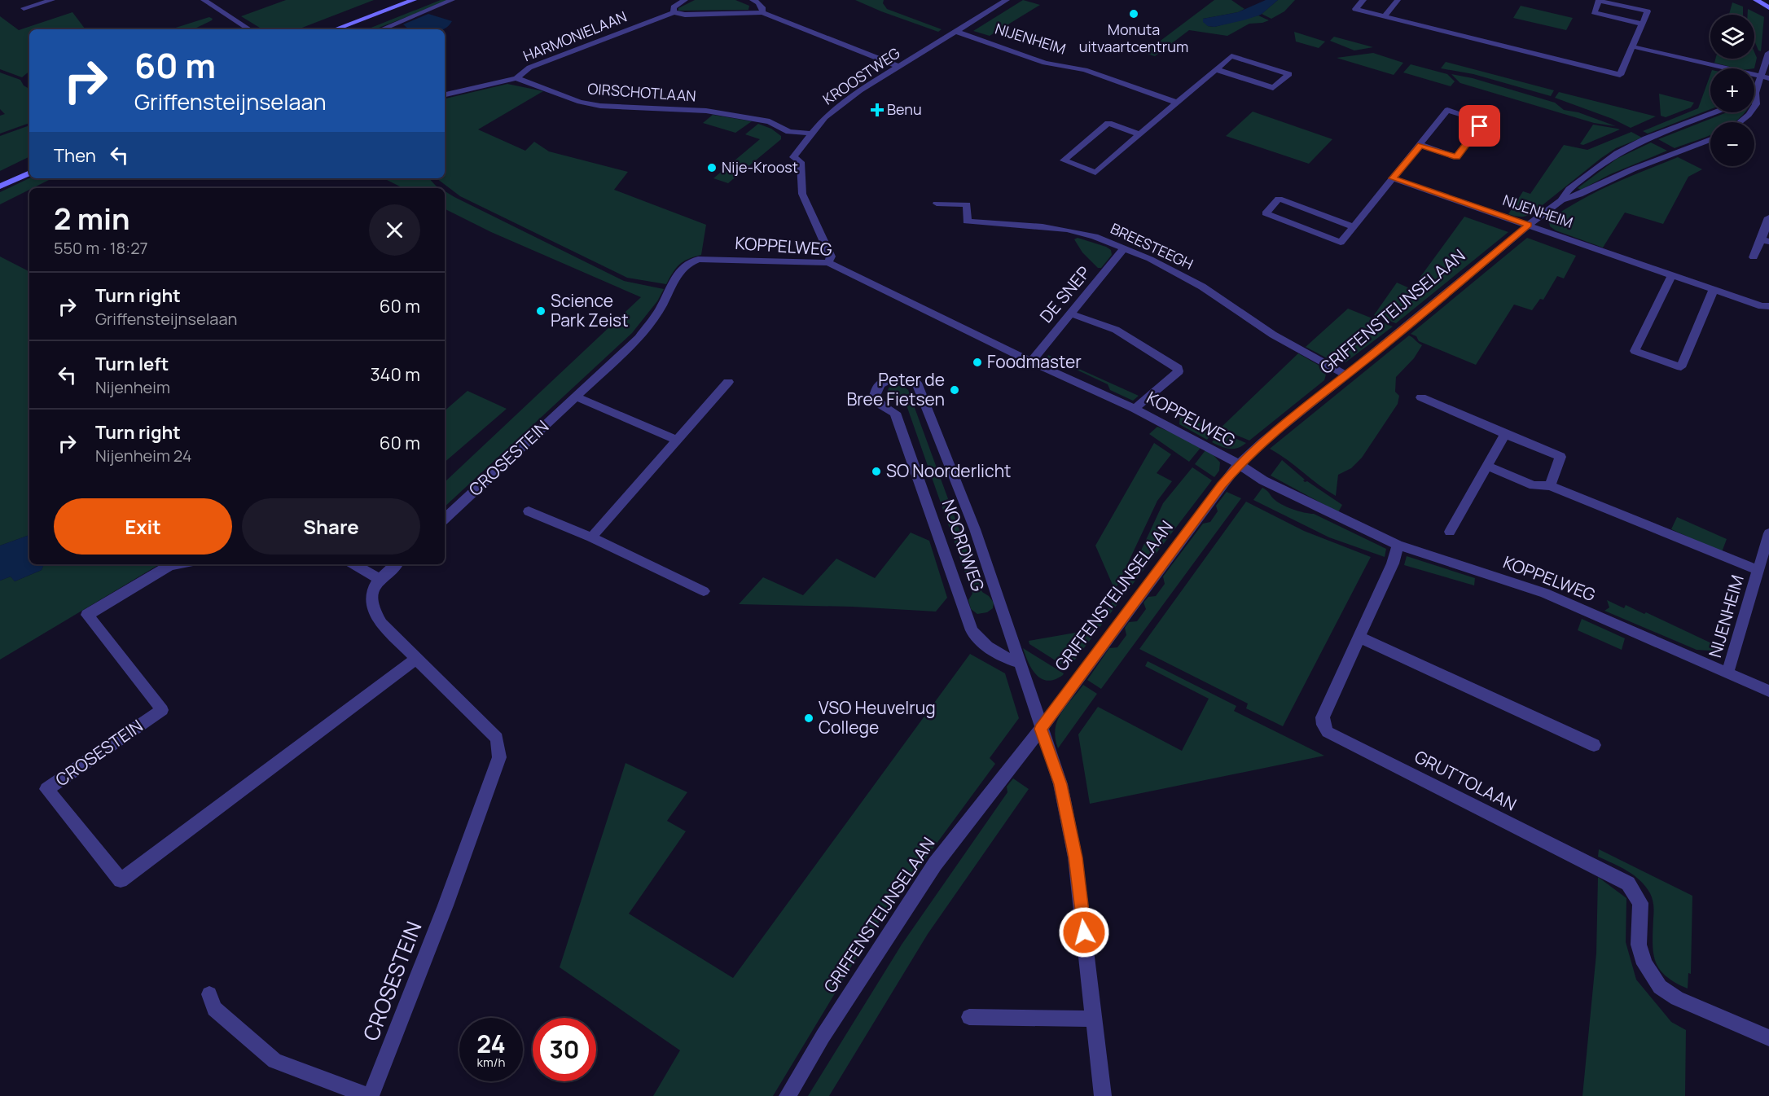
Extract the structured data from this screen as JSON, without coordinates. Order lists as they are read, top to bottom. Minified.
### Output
{"streets":{"street":["HARMONIELAAN","NIJENHEIM","KROOSTWEG","OIRSCHOTLAAN","KOPPELWEG","BREESTEEGH","DE SNEP","GRIFFENSTEIJNSELAAN","CROSESTEIN","NOORDWEG","GRUTTOLAAN"]},"crossings":[["HARMONIELAAN","KROOSTWEG"],["HARMONIELAAN","OIRSCHOTLAAN"],["NIJENHEIM","KROOSTWEG"],["NIJENHEIM","KOPPELWEG"],["NIJENHEIM","GRIFFENSTEIJNSELAAN"],["KROOSTWEG","OIRSCHOTLAAN"],["KROOSTWEG","KOPPELWEG"],["KOPPELWEG","DE SNEP"],["KOPPELWEG","GRIFFENSTEIJNSELAAN"],["KOPPELWEG","CROSESTEIN"],["KOPPELWEG","GRUTTOLAAN"],["BREESTEEGH","DE SNEP"],["BREESTEEGH","GRIFFENSTEIJNSELAAN"],["GRIFFENSTEIJNSELAAN","NOORDWEG"]],"places":{"other":["Monuta uitvaartcentrum","Nije-Kroost","Science Park Zeist","Foodmaster","Peter de Bree Fietsen","SO Noorderlicht","VSO Heuvelrug College"],"health":["Benu"]},"page":{"map_buttons":["+","−"],"turn":["60 m","Griffensteijnselaan"],"then":"Then","heading":["2 min","550 m · 18:27"],"list":[{"name":"Turn right","note":"Griffensteijnselaan","value":"60 m"},{"name":"Turn left","note":"Nijenheim","value":"340 m"},{"name":"Turn right","note":"Nijenheim 24","value":"60 m"}],"buttons":["Exit","Share"],"speed":"24 km/h","limit":"30"}}
